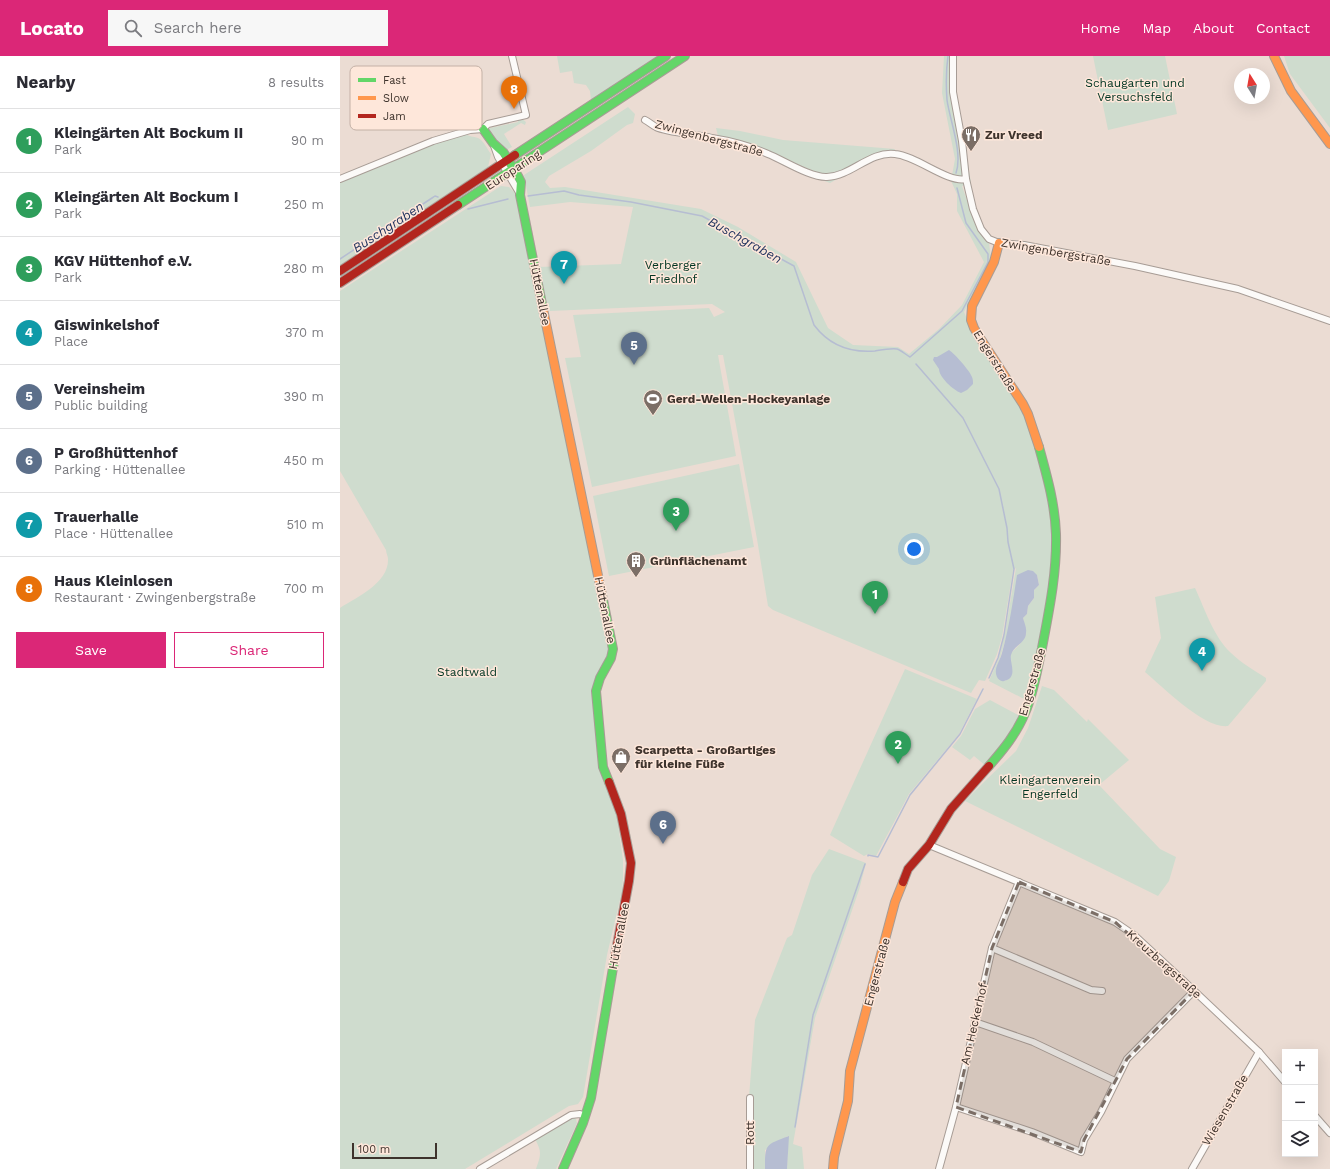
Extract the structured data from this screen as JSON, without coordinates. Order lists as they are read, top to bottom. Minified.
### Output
{"streets":{"street":["Zwingenbergstraße","Europaring","Hüttenallee","Engerstraße","Kreuzbergstraße","Am Heckerhof","Wiesenstraße","Rott"]},"crossings":[["Zwingenbergstraße","Engerstraße"],["Europaring","Hüttenallee"],["Engerstraße","Kreuzbergstraße"],["Kreuzbergstraße","Am Heckerhof"],["Kreuzbergstraße","Wiesenstraße"]],"water":["Buschgraben"],"parks":["Schaugarten und Versuchsfeld","Verberger Friedhof","Stadtwald","Kleingartenverein Engerfeld"],"places":{"restaurant":["Zur Vreed"],"sports":["Gerd-Wellen-Hockeyanlage"],"building":["Grünflächenamt"],"shop":["Scarpetta - Großartiges für kleine Füße"]},"legend":["Fast","Slow","Jam"],"scale_bar":"100 m","north":"top","page":{"header":"Locato","search":"Search here","nav":["Home","Map","About","Contact"],"heading":["Nearby","8 results"],"pins":["8","7","5","3","1","4","2","6"],"list":[{"mark":"1","name":"Kleingärten Alt Bockum II","note":"Park","value":"90 m"},{"mark":"2","name":"Kleingärten Alt Bockum I","note":"Park","value":"250 m"},{"mark":"3","name":"KGV Hüttenhof e.V.","note":"Park","value":"280 m"},{"mark":"4","name":"Giswinkelshof","note":"Place","value":"370 m"},{"mark":"5","name":"Vereinsheim","note":"Public building","value":"390 m"},{"mark":"6","name":"P Großhüttenhof","note":"Parking · Hüttenallee","value":"450 m"},{"mark":"7","name":"Trauerhalle","note":"Place · Hüttenallee","value":"510 m"},{"mark":"8","name":"Haus Kleinlosen","note":"Restaurant · Zwingenbergstraße","value":"700 m"}],"buttons":["Save","Share"],"map_buttons":["+","−"],"scale":"100 m"}}
